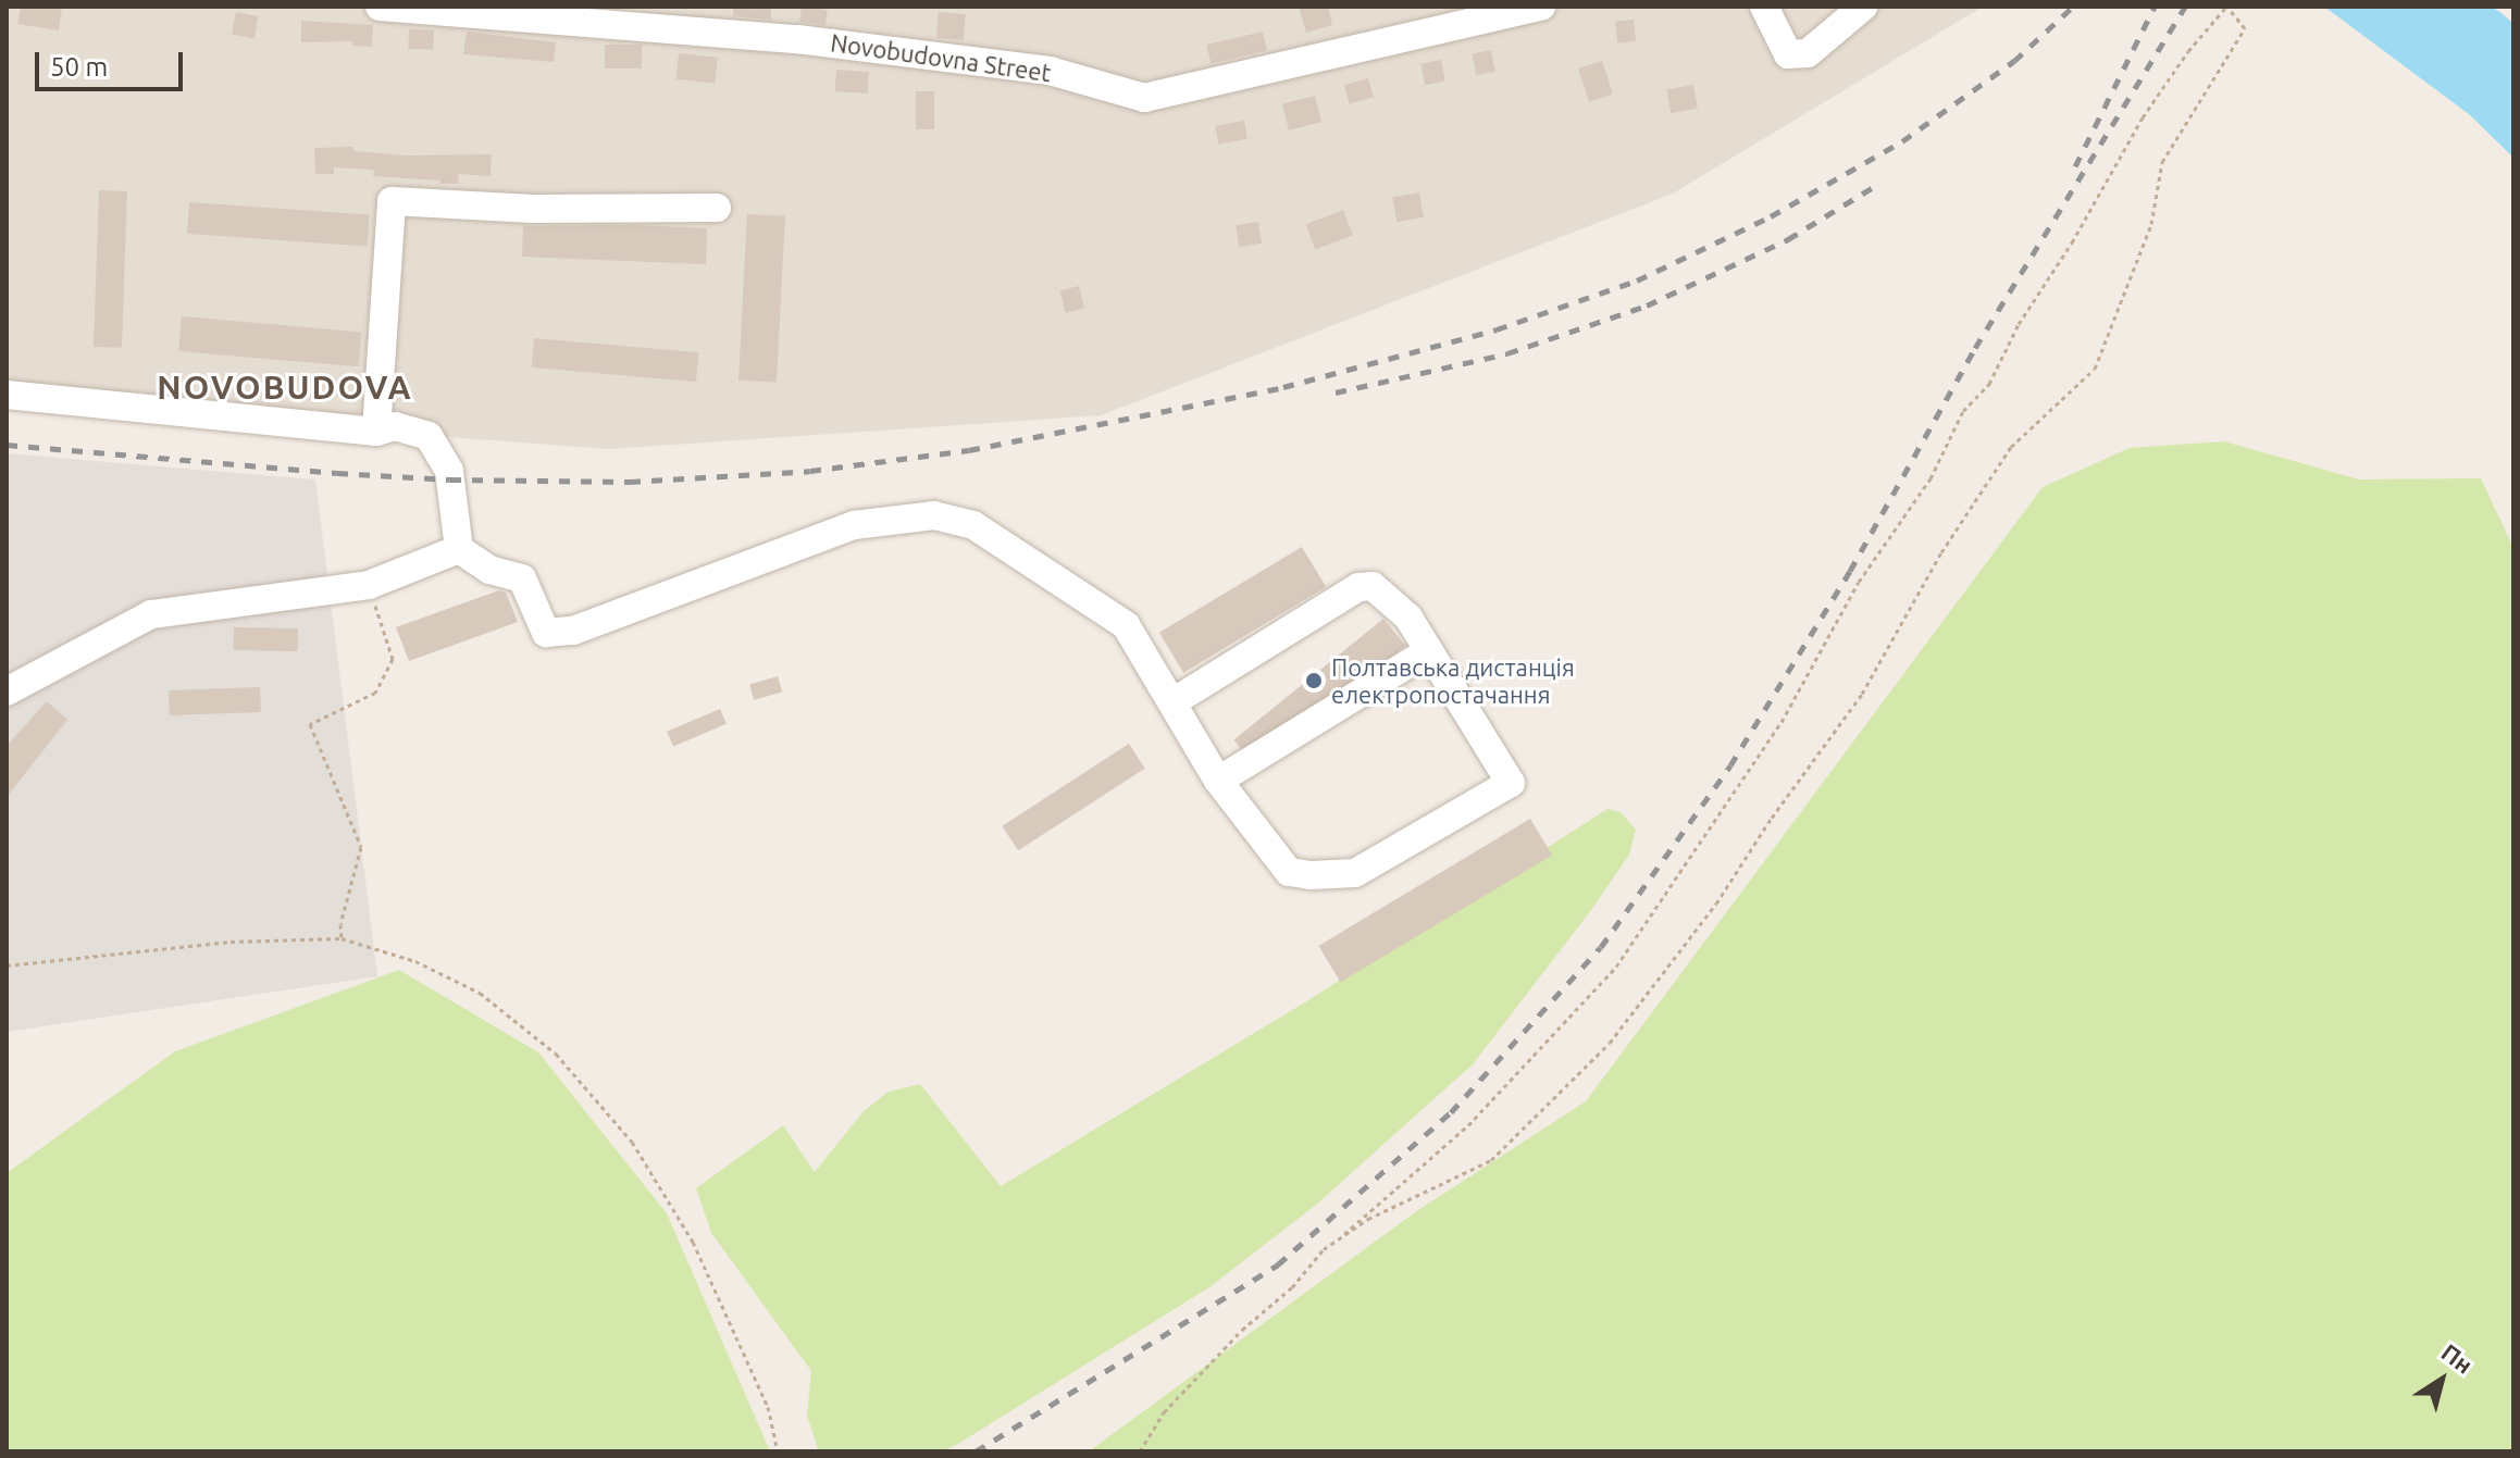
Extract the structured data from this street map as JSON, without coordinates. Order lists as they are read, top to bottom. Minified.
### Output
{"streets":{"street":["Novobudovna Street"]},"districts":["NOVOBUDOVA"],"places":["Полтавська дистанція електропостачання"],"scale_bar":"50 m","north":"top right"}
